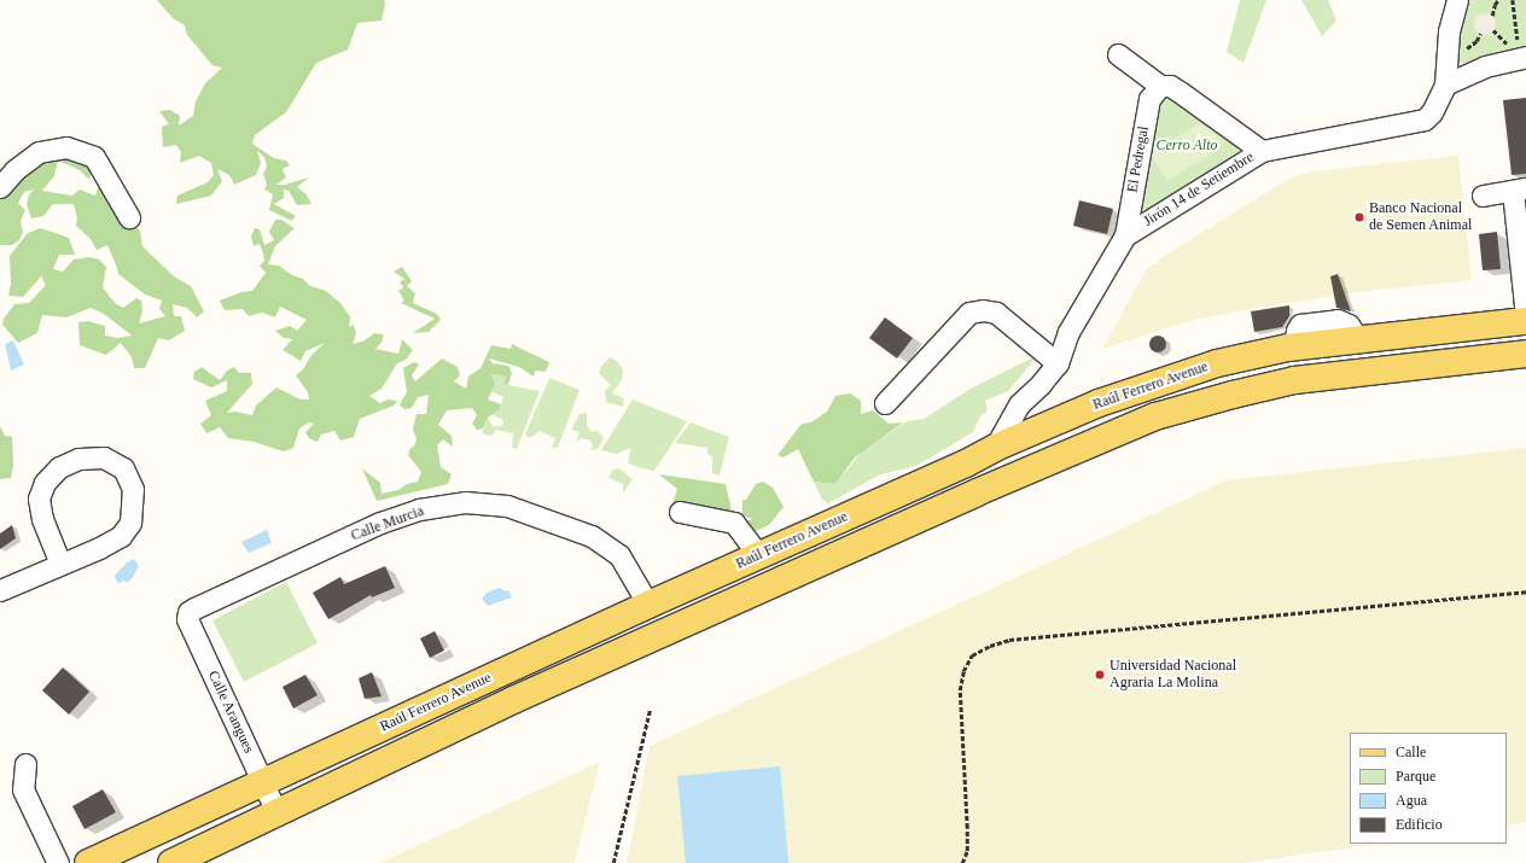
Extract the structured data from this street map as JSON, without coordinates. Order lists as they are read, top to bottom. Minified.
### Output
{"streets":{"main road":["Raúl Ferrero Avenue"],"street":["El Pedregal","Jirón 14 de Setiembre","Calle Murcia","Calle Arangues"]},"crossings":[["El Pedregal","Jirón 14 de Setiembre"],["Jirón 14 de Setiembre","Raúl Ferrero Avenue"],["Raúl Ferrero Avenue","Calle Murcia"],["Raúl Ferrero Avenue","Calle Arangues"],["Calle Murcia","Calle Arangues"]],"parks":["Cerro Alto"],"places":["Banco Nacional de Semen Animal","Universidad Nacional Agraria La Molina"],"legend":["Calle","Parque","Agua","Edificio"]}
